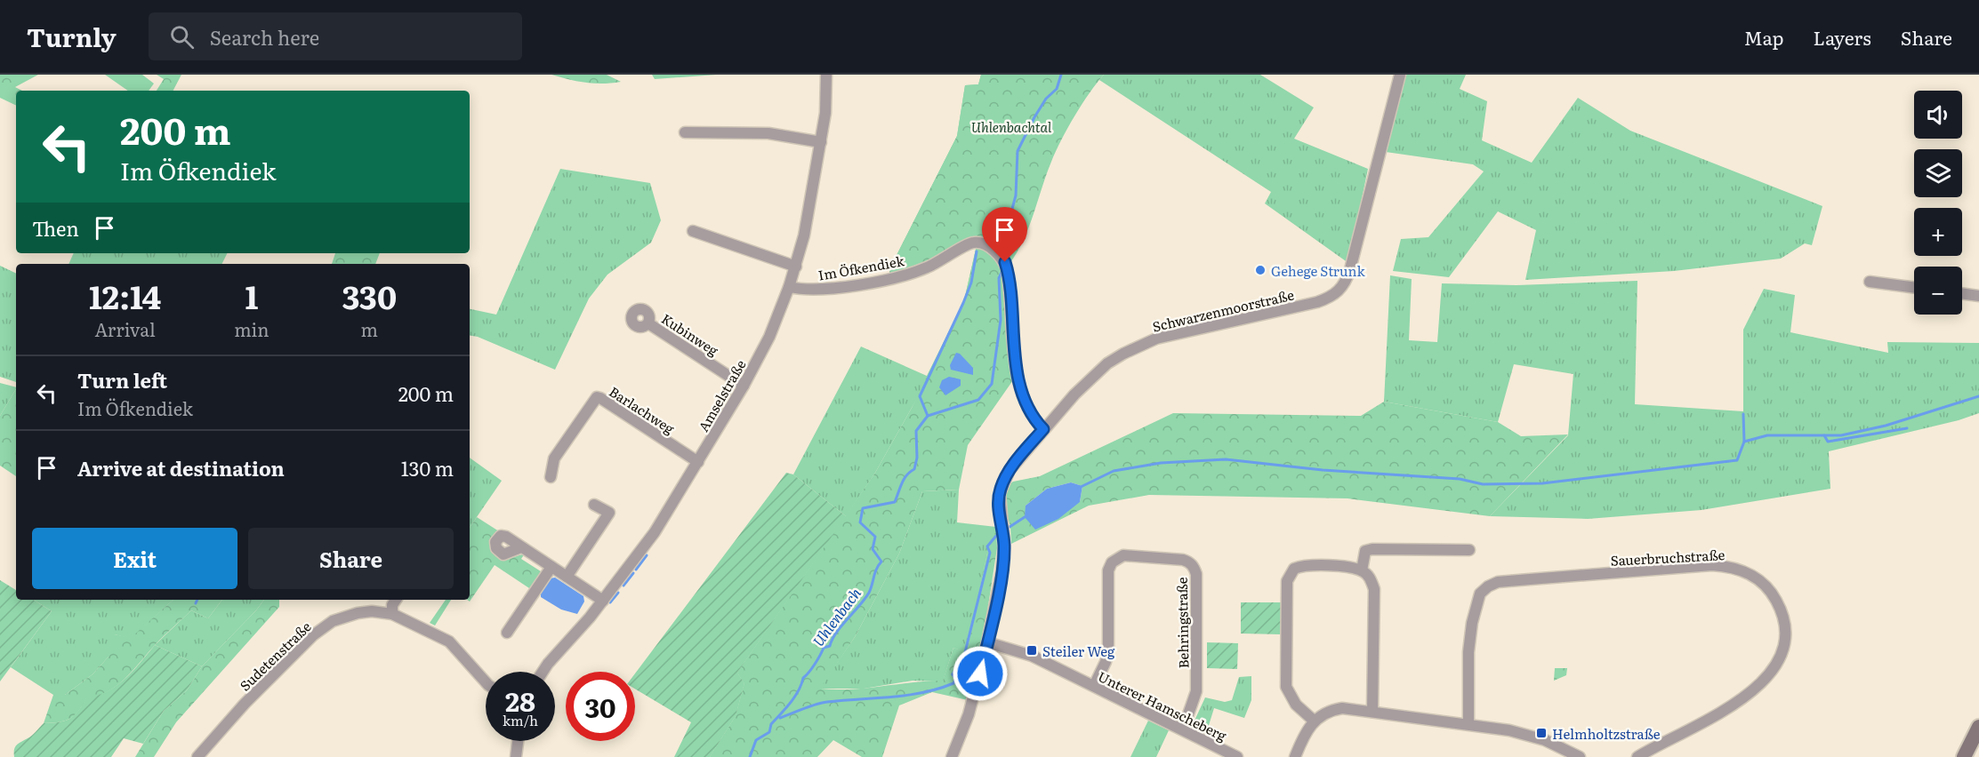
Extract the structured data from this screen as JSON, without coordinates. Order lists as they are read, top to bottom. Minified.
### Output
{"streets":{"street":["Im Öfkendiek","Schwarzenmoorstraße","Kubinweg","Amselstraße","Barlachweg","Sauerbruchstraße","Behringstraße","Sudetenstraße","Unterer Hamscheberg"]},"crossings":[["Im Öfkendiek","Schwarzenmoorstraße"],["Im Öfkendiek","Amselstraße"],["Schwarzenmoorstraße","Unterer Hamscheberg"],["Kubinweg","Amselstraße"],["Amselstraße","Barlachweg"],["Behringstraße","Unterer Hamscheberg"]],"water":["Uhlenbach"],"parks":["Uhlenbachtal"],"places":{"other":["Gehege Strunk"],"transit":["Steiler Weg","Helmholtzstraße"]},"page":{"header":"Turnly","search":"Search here","nav":["Map","Layers","Share"],"map_buttons":["+","−"],"turn":["200 m","Im Öfkendiek"],"then":"Then","eta":["12:14","Arrival","1","min","330","m"],"list":[{"name":"Turn left","note":"Im Öfkendiek","value":"200 m"},{"name":"Arrive at destination","value":"130 m"}],"buttons":["Exit","Share"],"speed":"28 km/h","limit":"30"}}
